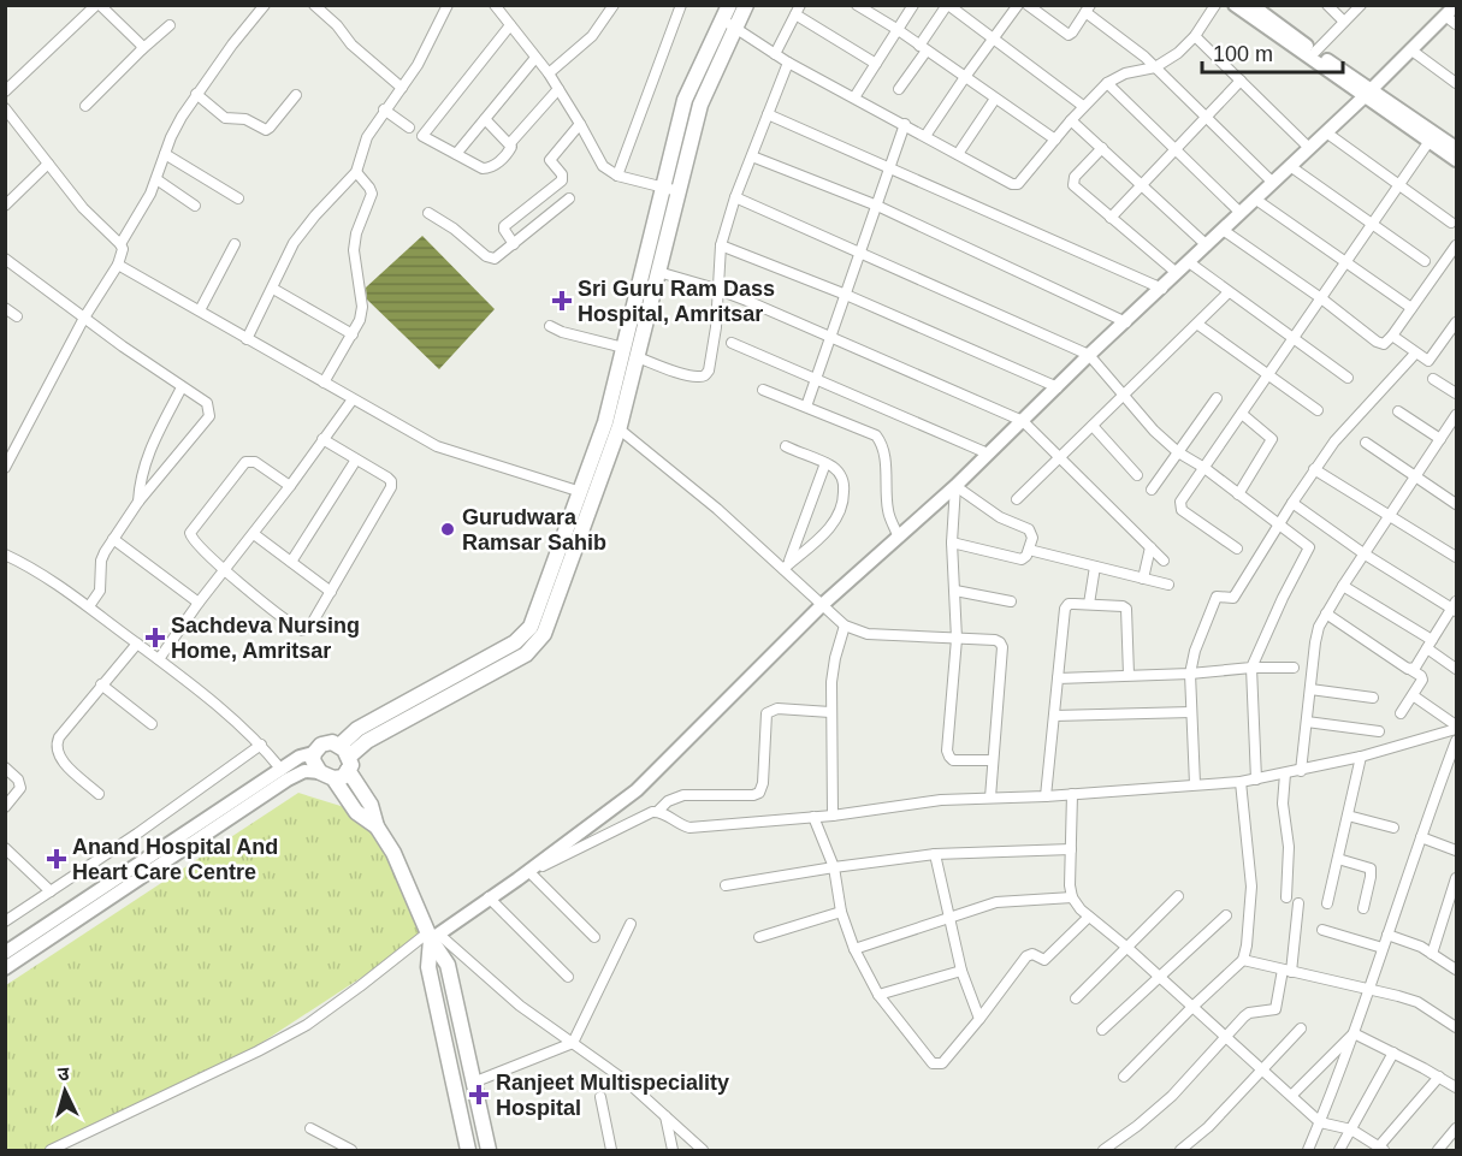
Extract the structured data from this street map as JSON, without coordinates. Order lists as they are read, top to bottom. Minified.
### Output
{"places":{"health":["Sri Guru Ram Dass Hospital, Amritsar","Sachdeva Nursing Home, Amritsar","Anand Hospital And Heart Care Centre","Ranjeet Multispeciality Hospital"],"other":["Gurudwara Ramsar Sahib"]},"scale_bar":"100 m","north":"top"}
